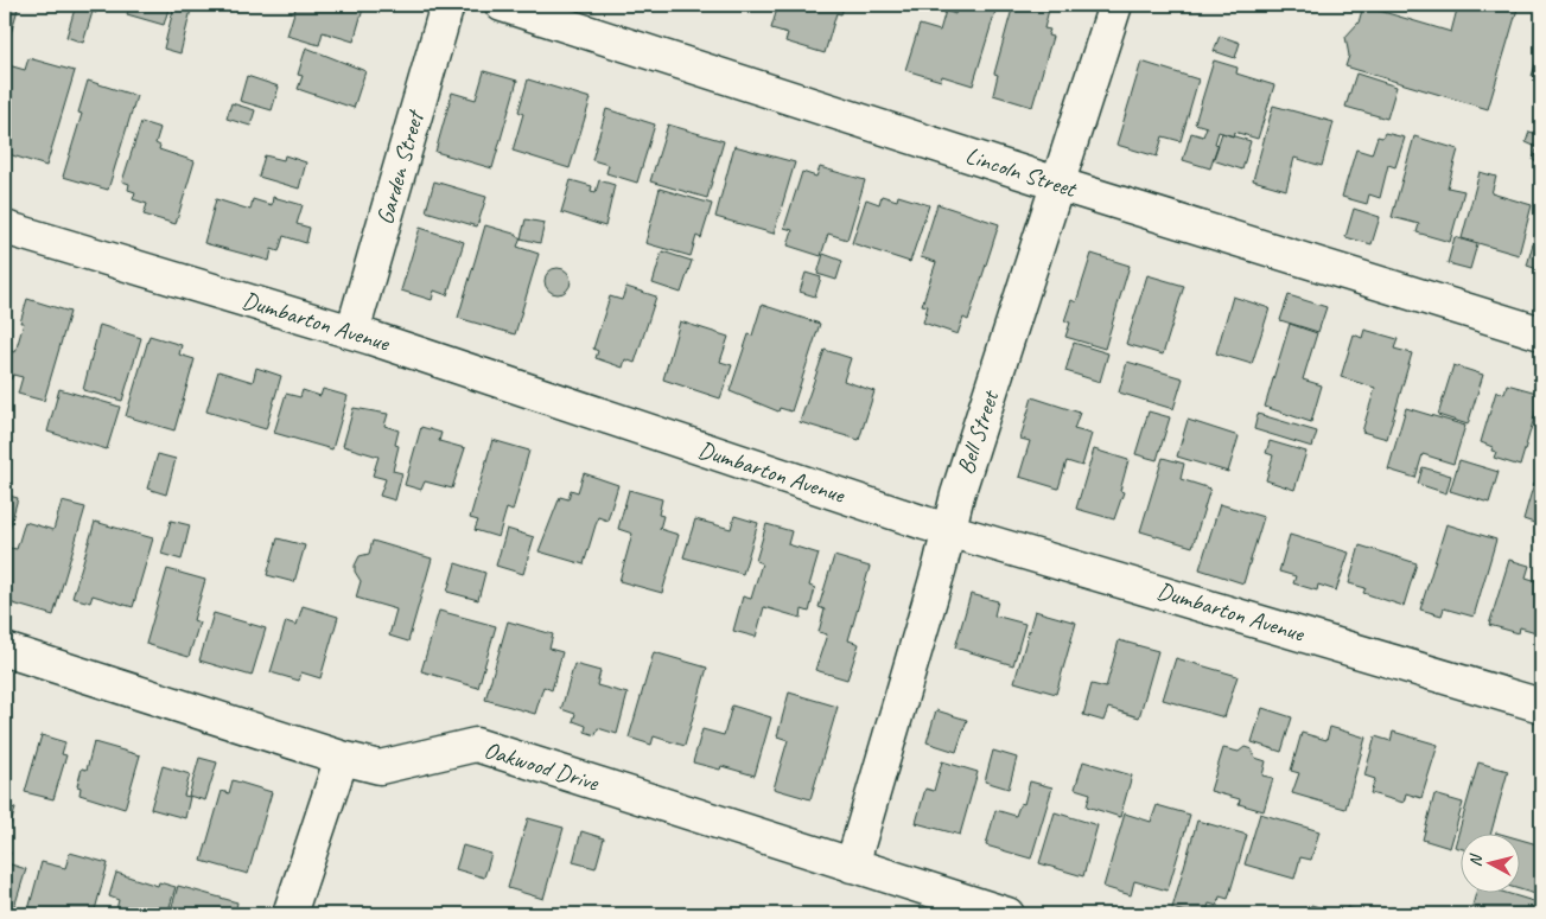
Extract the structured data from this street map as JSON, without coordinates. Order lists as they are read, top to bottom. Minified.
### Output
{"streets":{"street":["Garden Street","Lincoln Street","Dumbarton Avenue","Bell Street","Oakwood Drive"]},"crossings":[["Garden Street","Dumbarton Avenue"],["Lincoln Street","Bell Street"],["Dumbarton Avenue","Bell Street"],["Bell Street","Oakwood Drive"]],"north":"left"}
